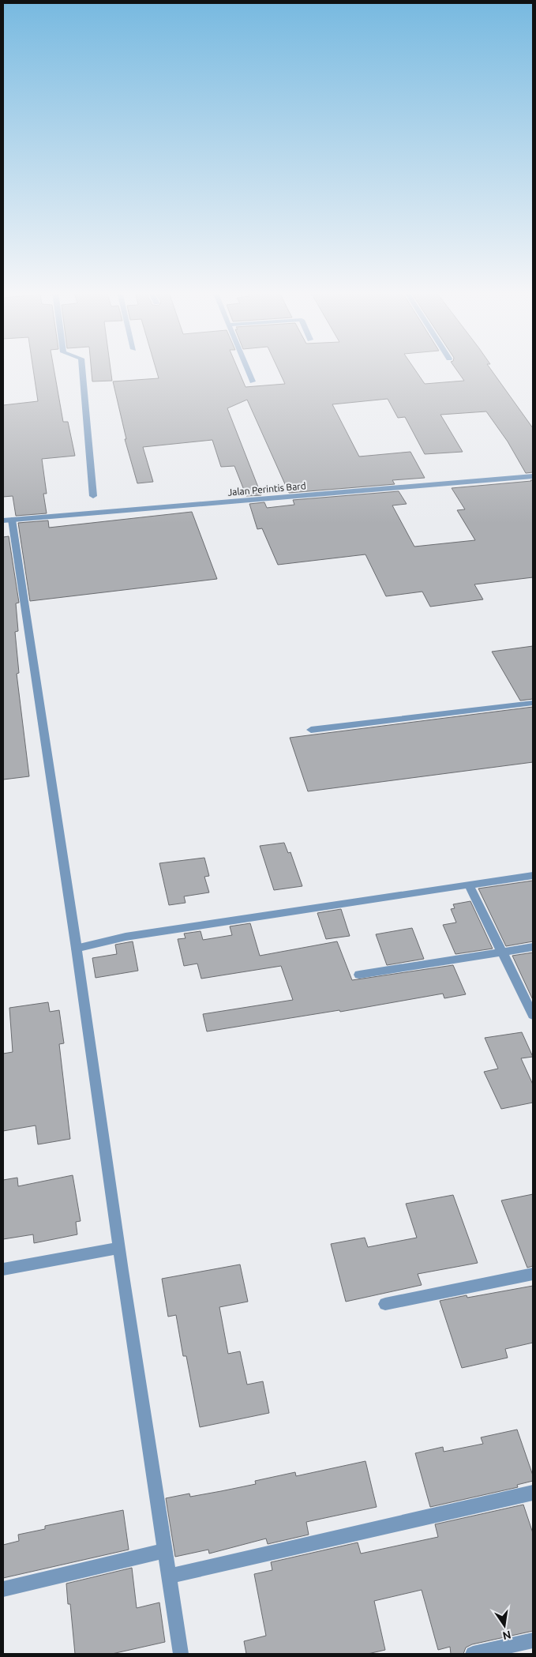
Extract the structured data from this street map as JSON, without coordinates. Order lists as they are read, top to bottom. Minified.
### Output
{"streets":{"street":["Jalan Perintis Bard"]},"north":"bottom"}
